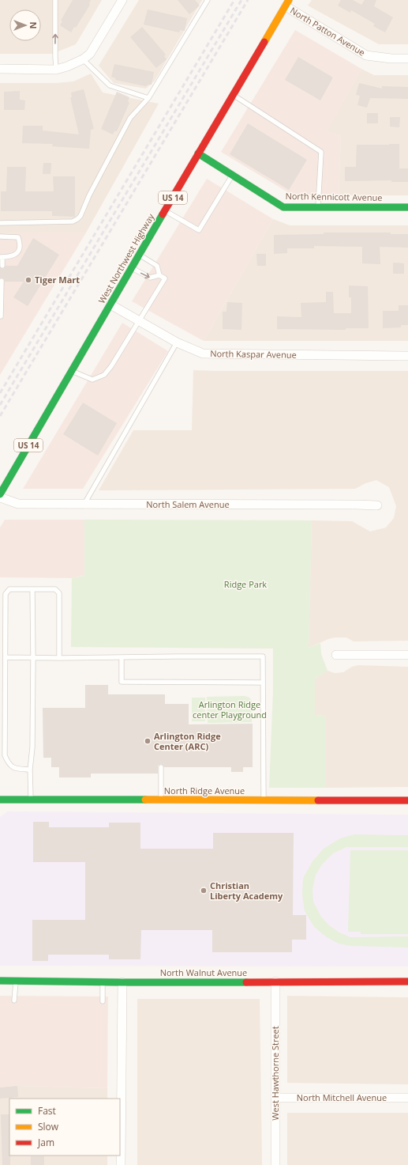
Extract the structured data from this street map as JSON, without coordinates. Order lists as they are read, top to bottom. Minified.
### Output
{"streets":{"street":["North Patton Avenue","North Kennicott Avenue","US 14","West Northwest Highway","North Kaspar Avenue","North Salem Avenue","North Ridge Avenue","North Walnut Avenue","West Hawthorne Street","North Mitchell Avenue"]},"crossings":[["North Patton Avenue","West Northwest Highway"],["North Kennicott Avenue","West Northwest Highway"],["West Northwest Highway","North Kaspar Avenue"],["North Walnut Avenue","West Hawthorne Street"],["West Hawthorne Street","North Mitchell Avenue"]],"parks":["Ridge Park","Arlington Ridge center Playground"],"places":["Tiger Mart","Arlington Ridge Center (ARC)","Christian Liberty Academy"],"legend":["Fast","Slow","Jam"],"north":"right"}
